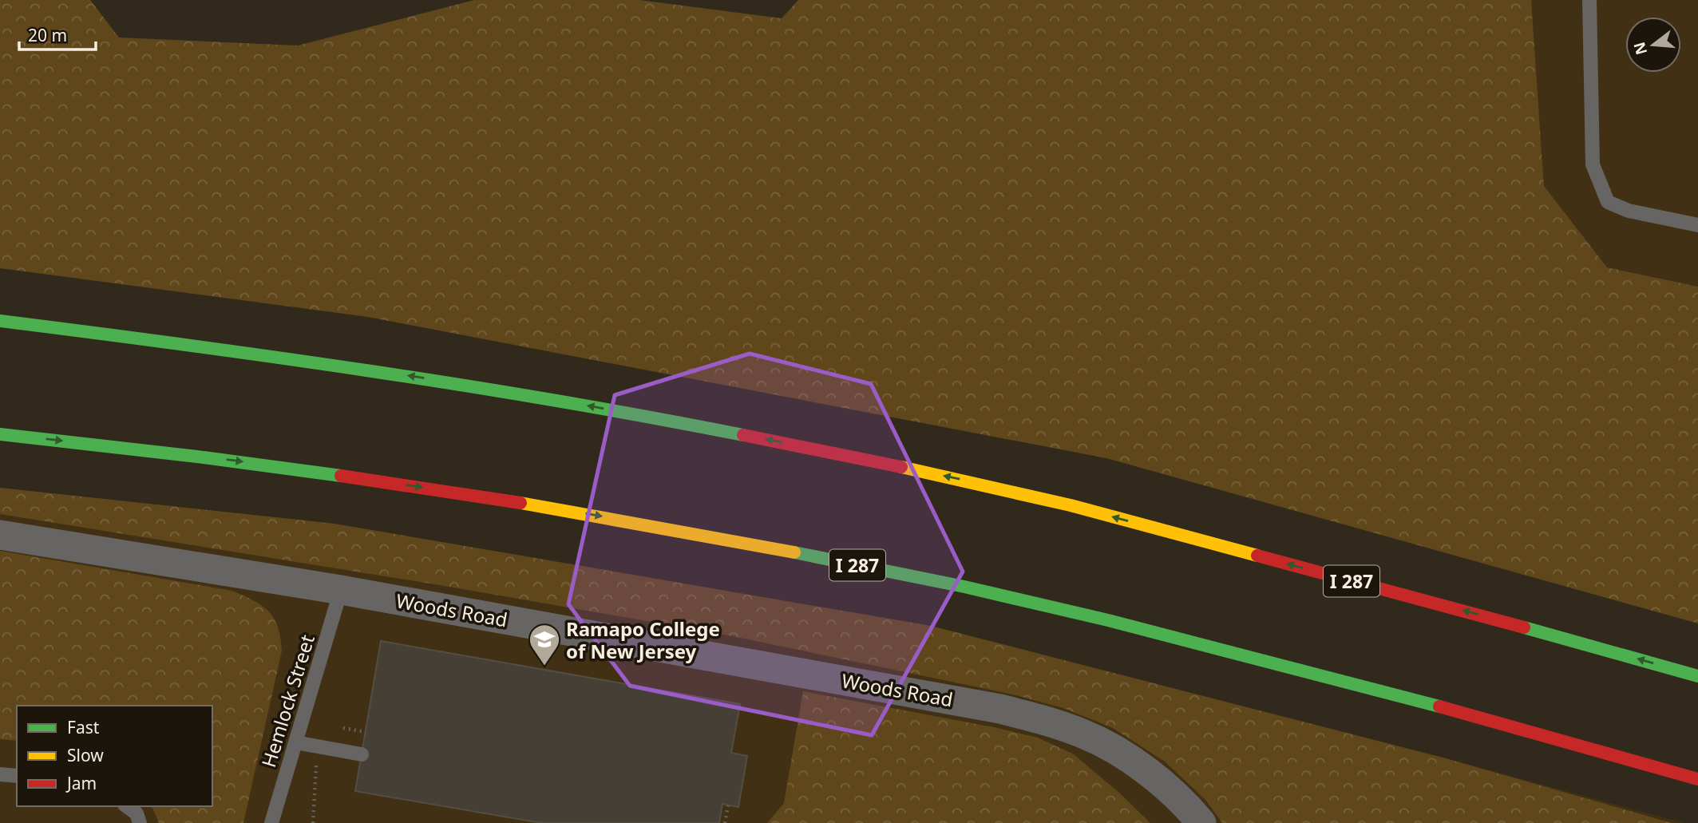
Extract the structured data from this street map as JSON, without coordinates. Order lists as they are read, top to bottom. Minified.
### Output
{"streets":{"highway":["I 287"],"street":["Woods Road"],"lane":["Hemlock Street"]},"crossings":[["Woods Road","Hemlock Street"]],"places":{"school or university":["Ramapo College of New Jersey"]},"legend":["Fast","Slow","Jam"],"scale_bar":"20 m","north":"left"}
